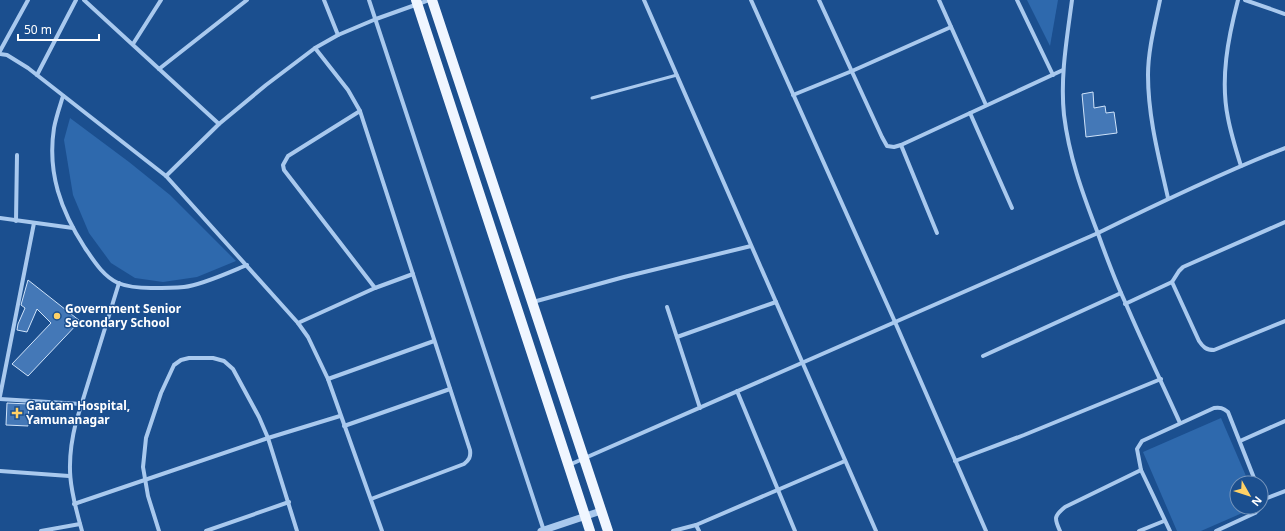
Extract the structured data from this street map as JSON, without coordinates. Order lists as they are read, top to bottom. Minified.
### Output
{"places":{"other":["Government Senior Secondary School"],"health":["Gautam Hospital, Yamunanagar"]},"scale_bar":"50 m","north":"bottom right"}
